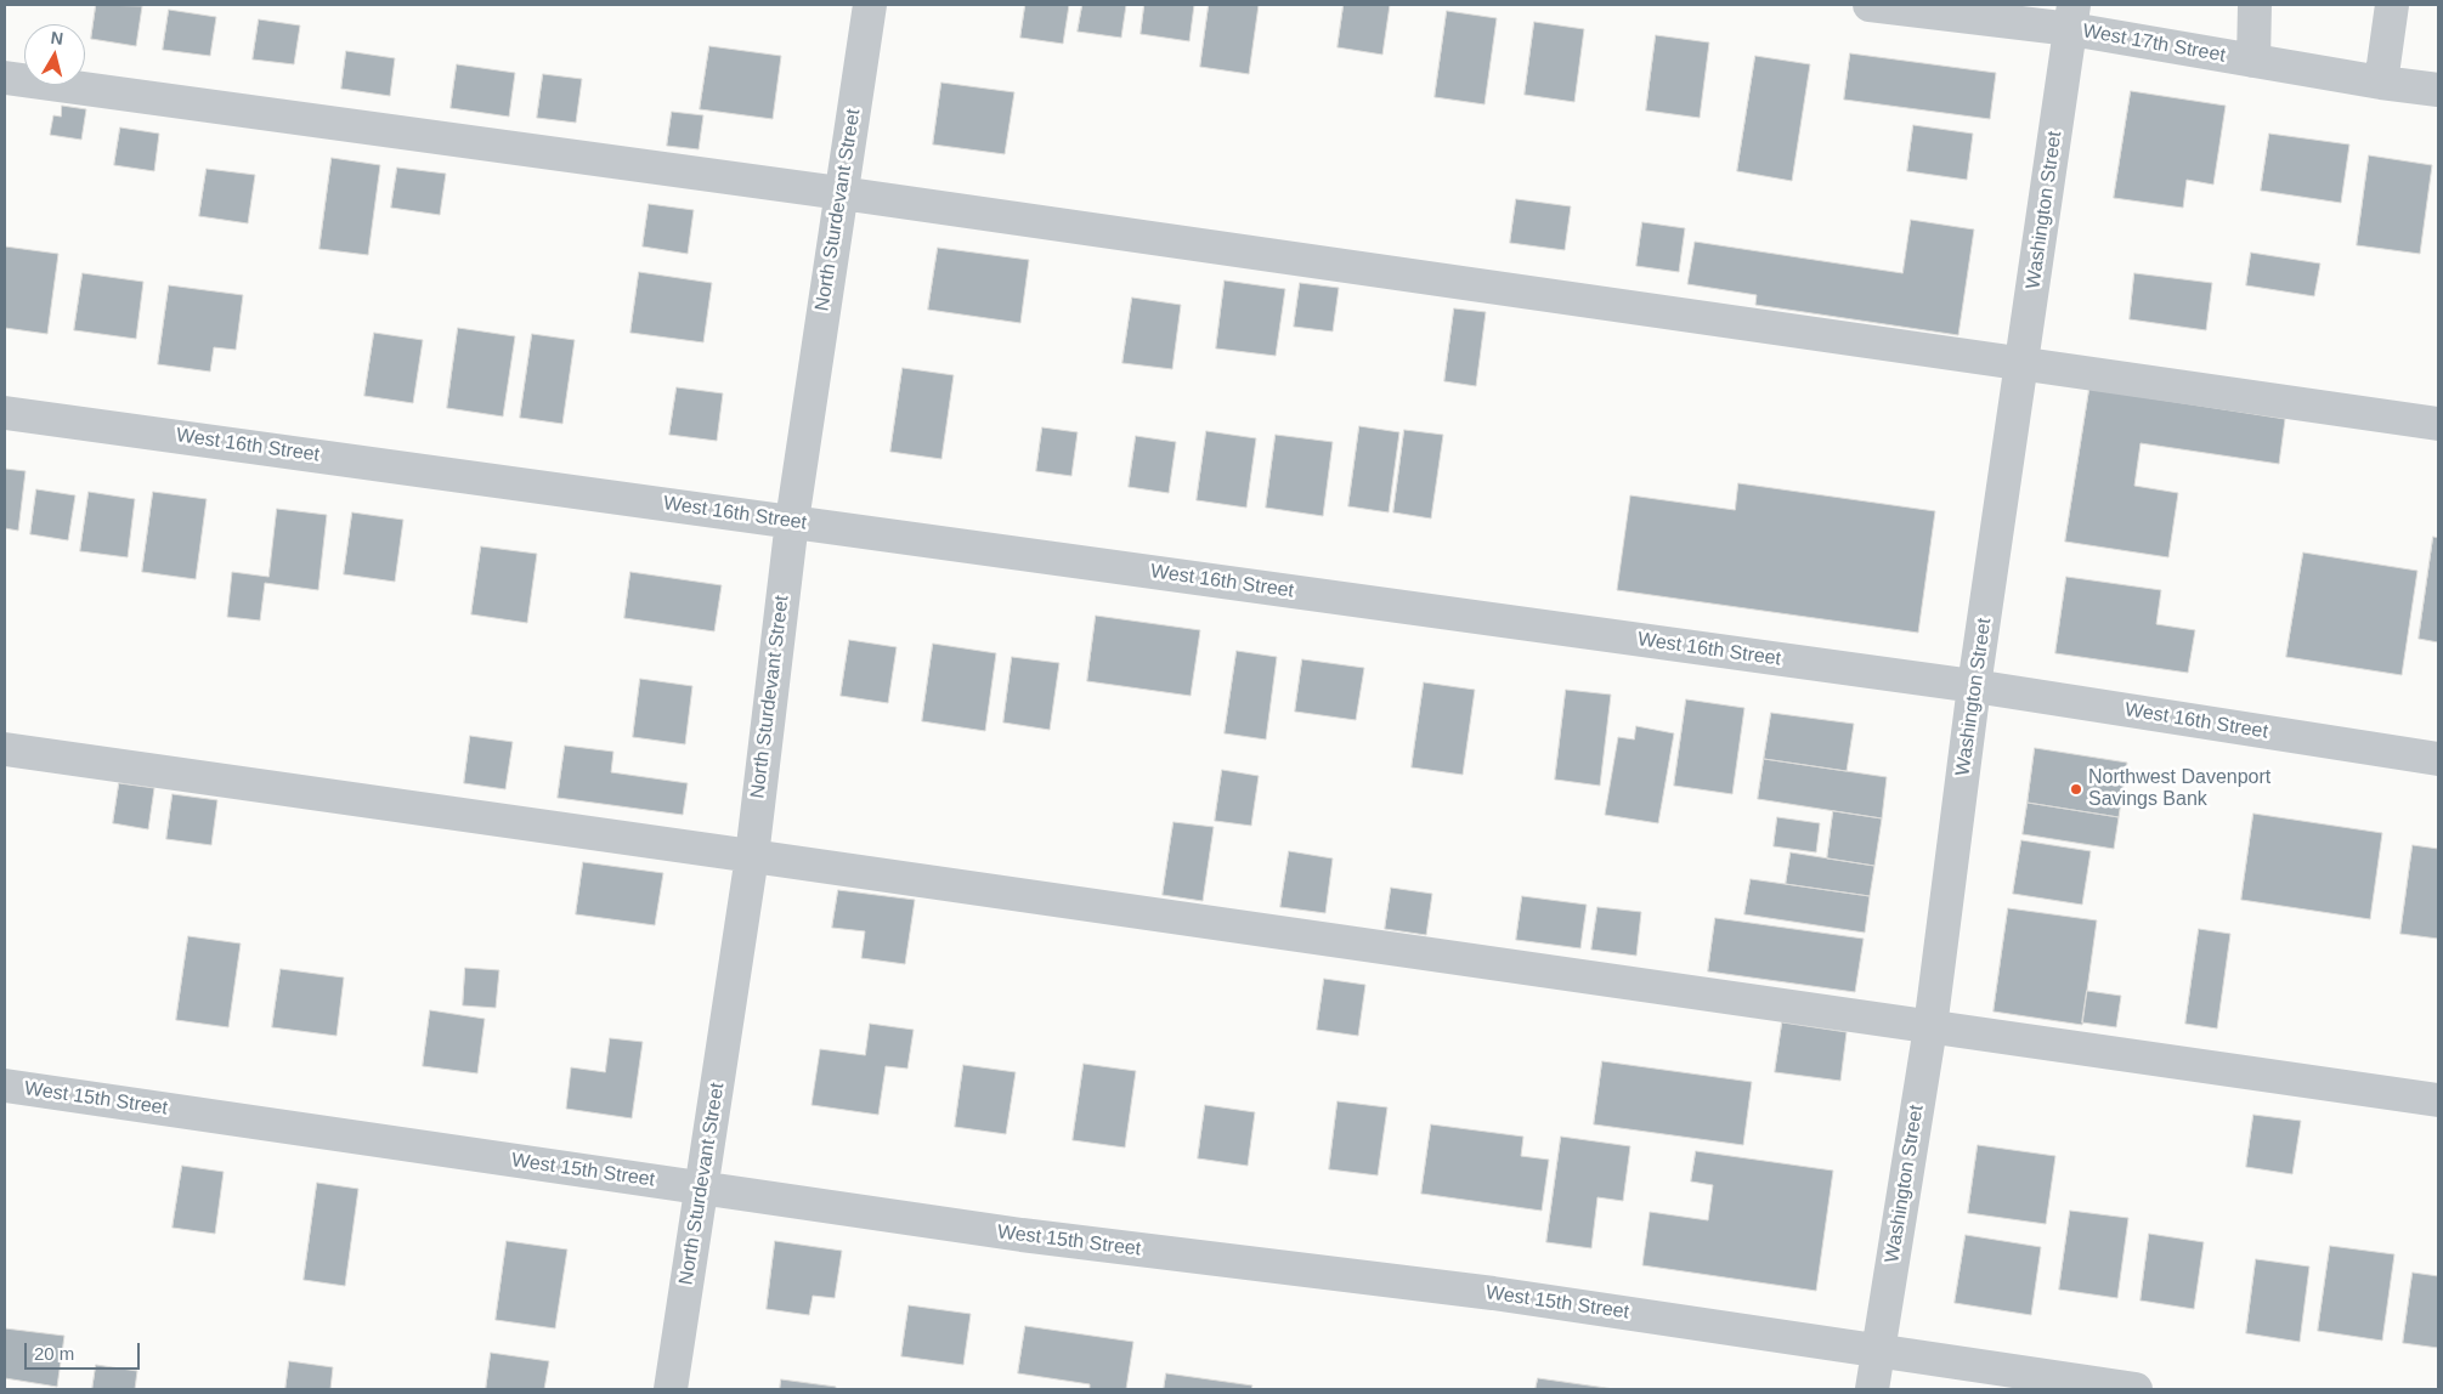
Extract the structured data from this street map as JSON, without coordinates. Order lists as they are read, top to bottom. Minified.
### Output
{"streets":{"street":["West 17th Street","North Sturdevant Street","Washington Street","West 16th Street","West 15th Street"]},"crossings":[["West 17th Street","Washington Street"],["North Sturdevant Street","West 16th Street"],["North Sturdevant Street","West 15th Street"],["Washington Street","West 16th Street"],["Washington Street","West 15th Street"]],"places":["Northwest Davenport Savings Bank"],"scale_bar":"20 m","north":"top"}
